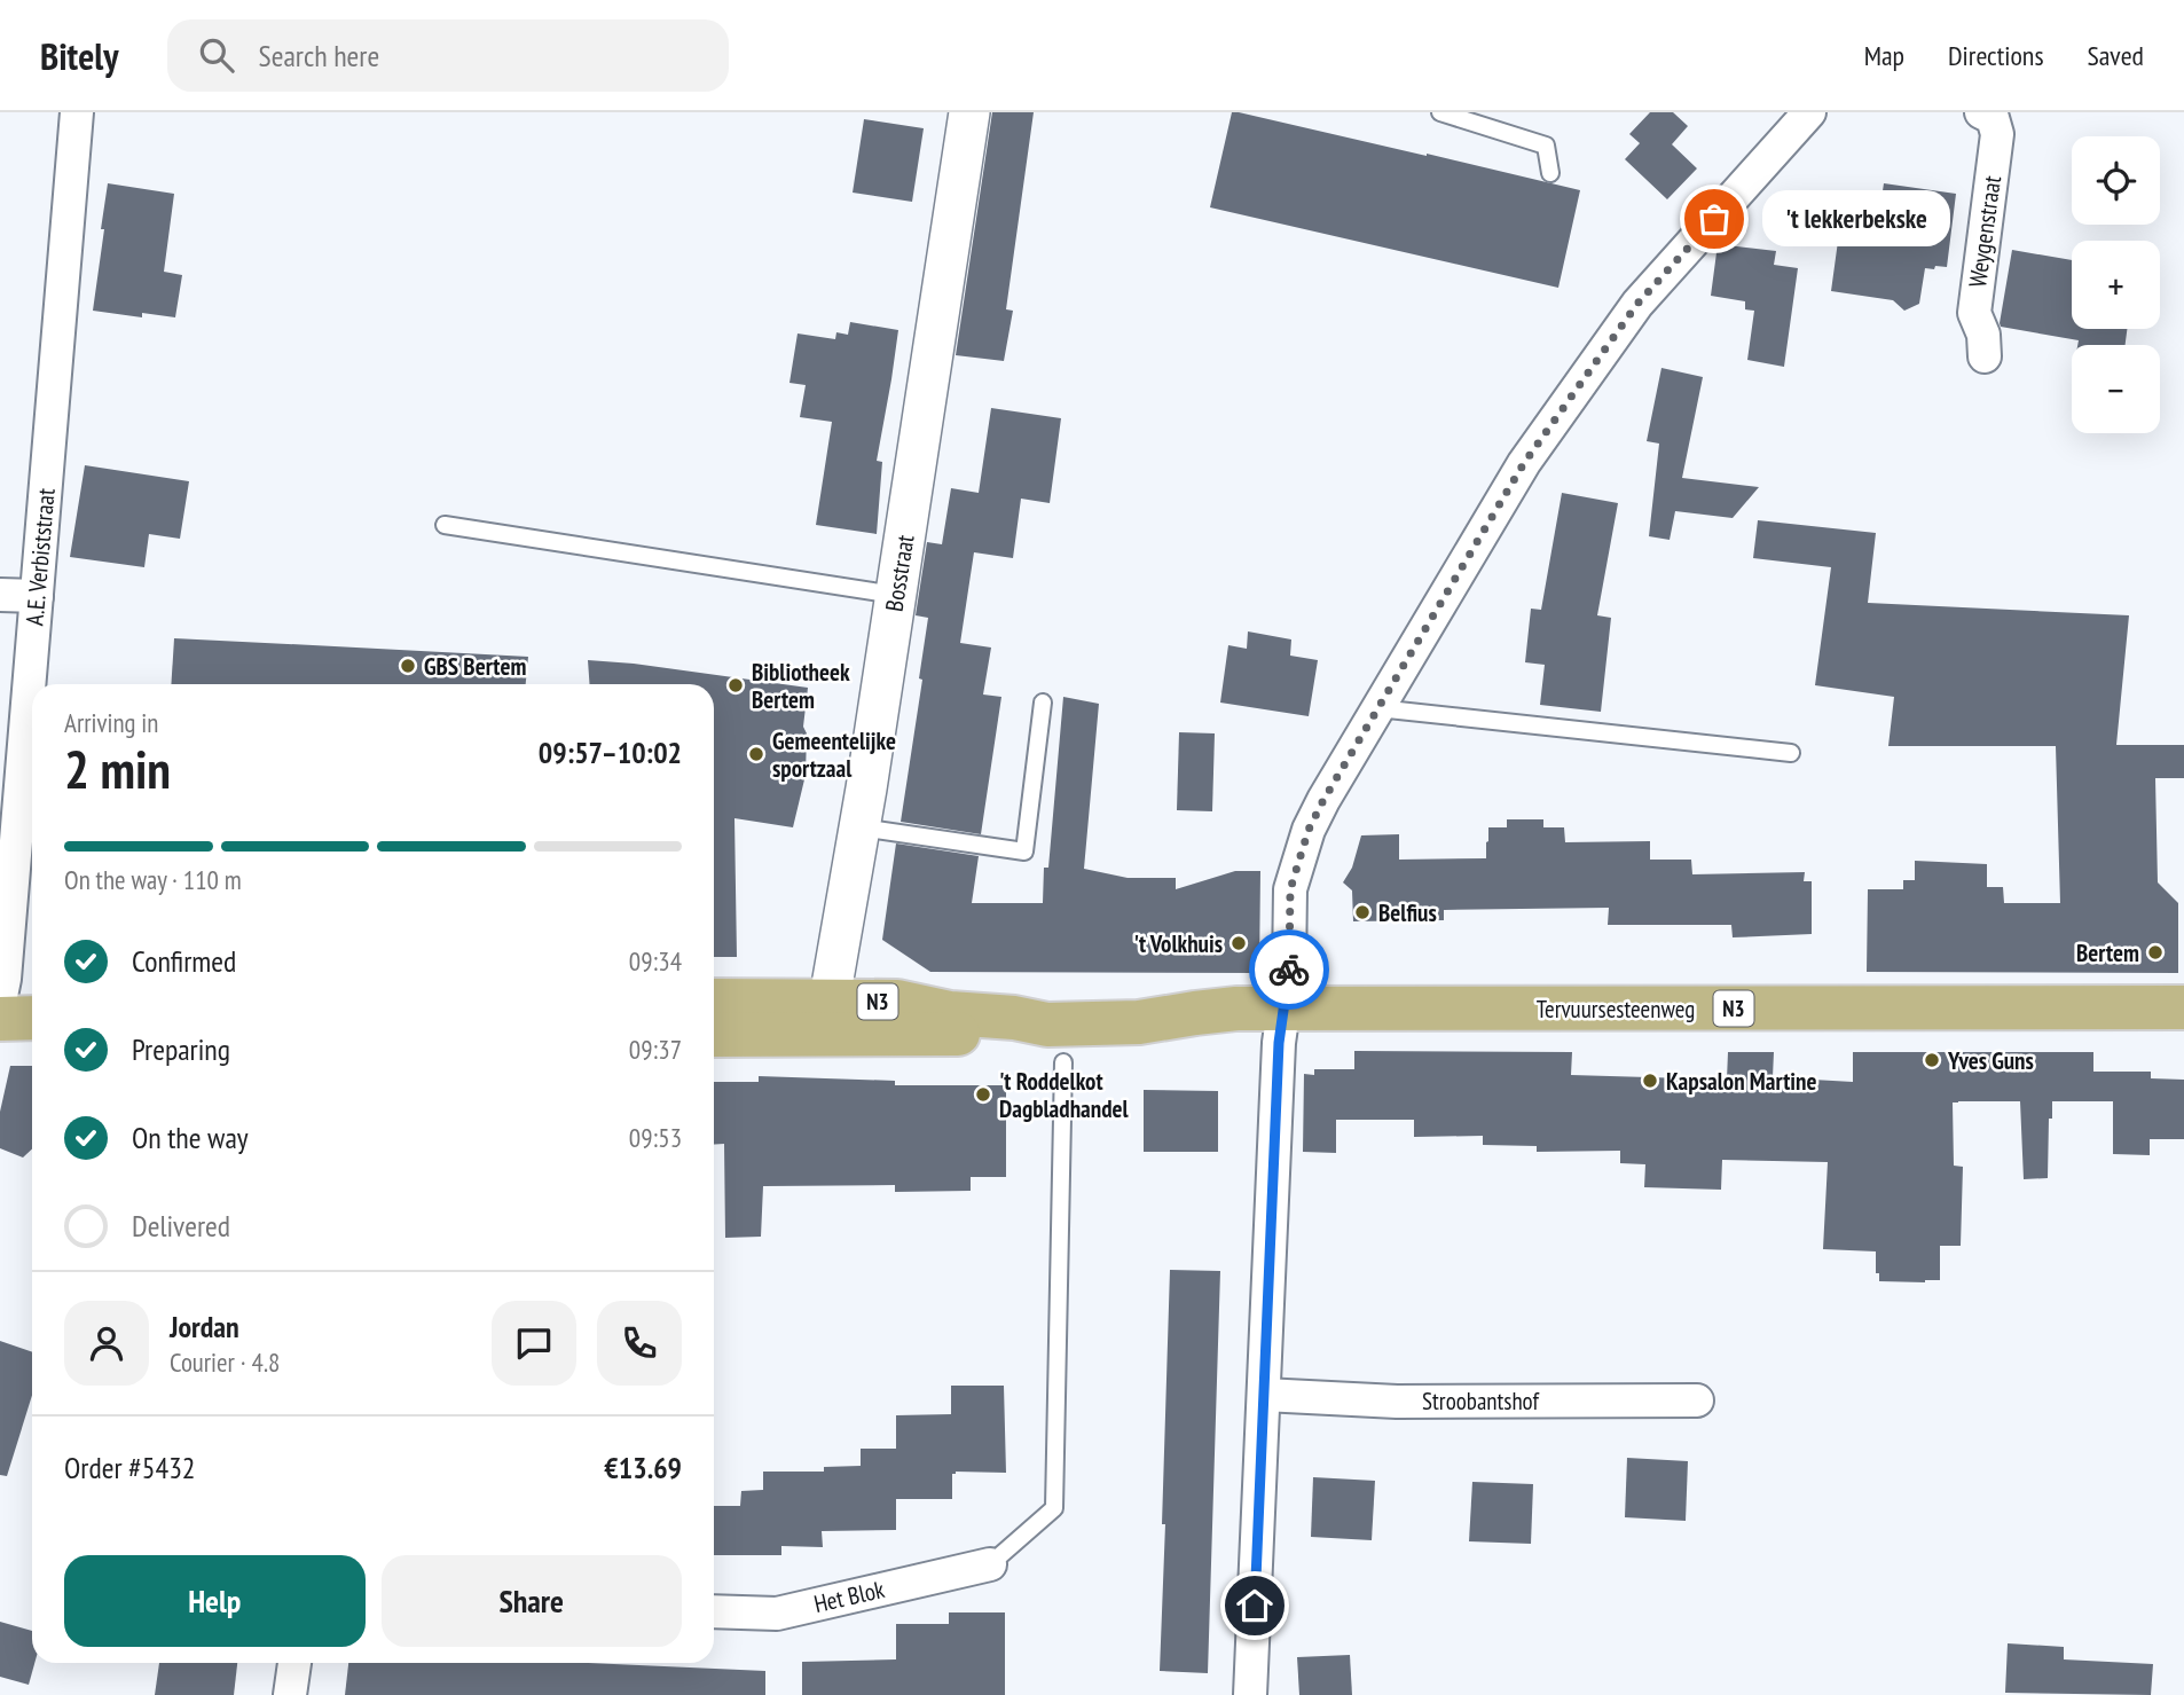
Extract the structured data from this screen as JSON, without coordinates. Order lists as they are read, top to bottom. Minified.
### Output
{"streets":{"main road":["N3","Tervuursesteenweg"],"street":["Weygenstraat","A.E. Verbiststraat","Bosstraat","Stroobantshof","Het Blok"]},"crossings":[["Bosstraat","Tervuursesteenweg"]],"places":["'t lekkerbekske","GBS Bertem","Bibliotheek Bertem","Gemeentelijke sportzaal","Belfius","'t Volkhuis","Bertem","Yves Guns","Kapsalon Martine","'t Roddelkot Dagbladhandel"],"page":{"header":"Bitely","search":"Search here","nav":["Map","Directions","Saved"],"map_buttons":["+","−"],"bubble":"'t lekkerbekske","heading":["2 min","Arriving in","09:57–10:02"],"panel":["Jordan","Courier · 4.8","Order #5432","€13.69"],"bar":"On the way · 110 m","list":[["Confirmed","09:34"],["Preparing","09:37"],["On the way","09:53"],"Delivered"],"buttons":["Help","Share"]}}
